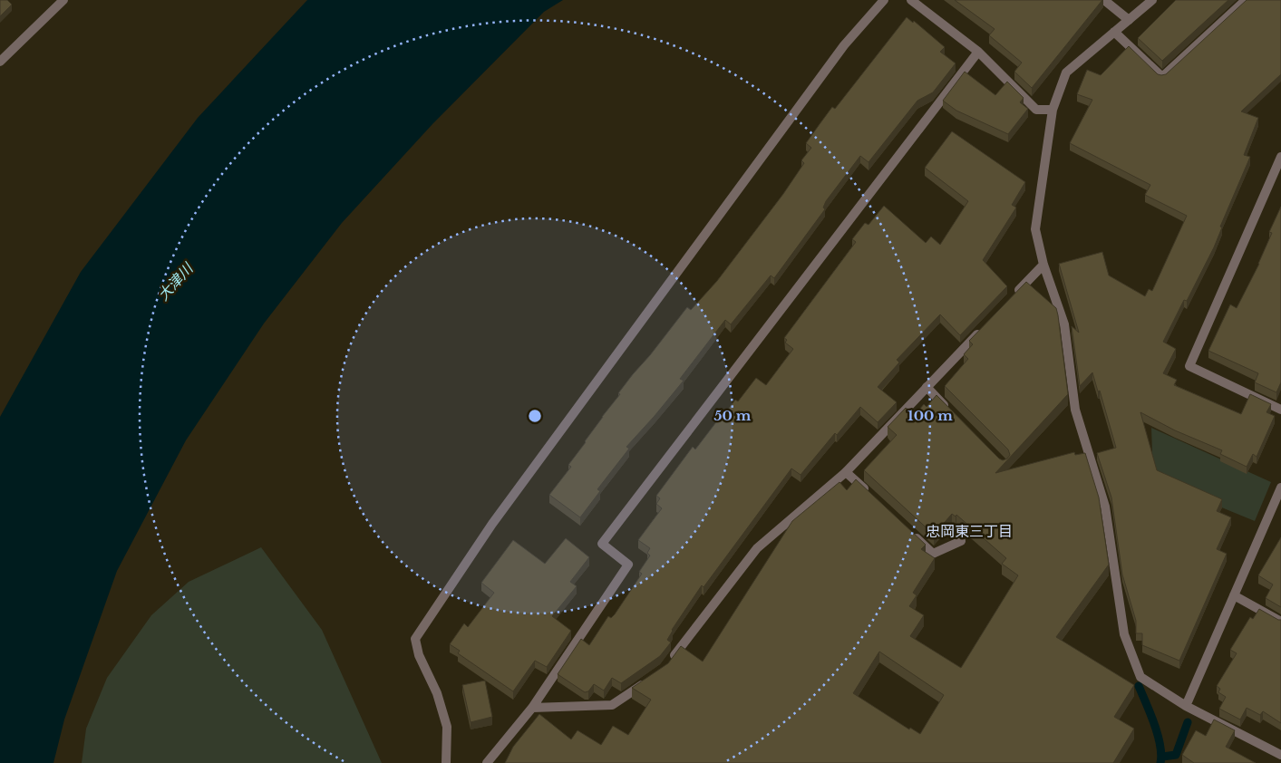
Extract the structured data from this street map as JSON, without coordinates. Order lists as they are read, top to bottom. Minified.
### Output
{"districts":["忠岡東三丁目"],"water":["大津川"],"rings":["50 m","100 m"]}
